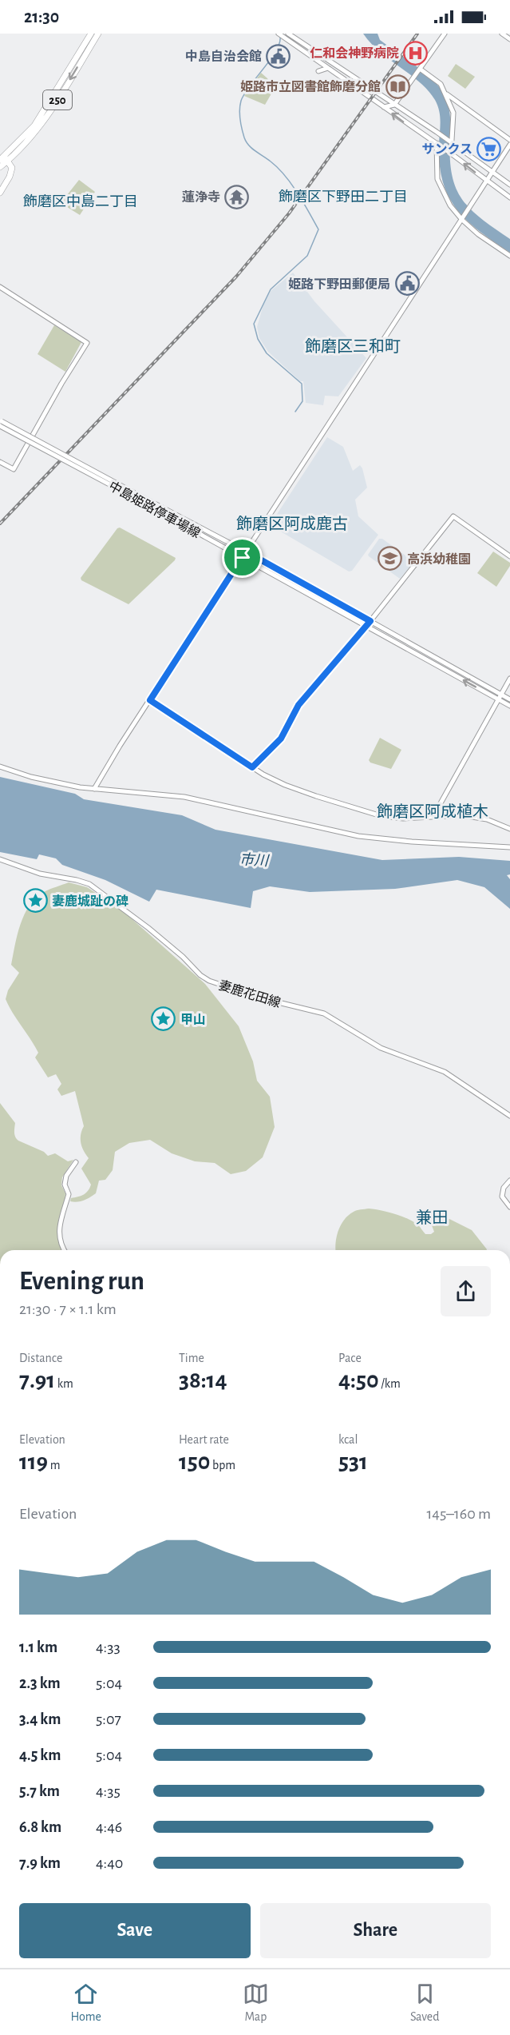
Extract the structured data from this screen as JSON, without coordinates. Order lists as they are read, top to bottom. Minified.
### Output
{"streets":{"highway":["250"],"street":["中島姫路停車場線","妻鹿花田線"]},"districts":["飾磨区下野田二丁目","飾磨区中島二丁目","飾磨区三和町","飾磨区阿成鹿古","飾磨区阿成植木","兼田"],"water":["市川"],"places":{"hospital":["仁和会神野病院"],"public building":["中島自治会館","姫路下野田郵便局"],"library":["姫路市立図書館飾磨分館"],"supermarket":["サンクス"],"temple":["蓮浄寺"],"school or university":["高浜幼稚園"],"place":["妻鹿城趾の碑","甲山"]},"page":{"status":"21:30","heading":["Evening run","21:30 · 7 × 1.1 km"],"stats":[["Distance","7.91 km"],["Time","38:14"],["Pace","4:50 /km"],["Elevation","119 m"],["Heart rate","150 bpm"],["kcal","531"]],"chart":["Elevation","145–160 m"],"list":[{"name":"1.1 km","note":"4:33"},{"name":"2.3 km","note":"5:04"},{"name":"3.4 km","note":"5:07"},{"name":"4.5 km","note":"5:04"},{"name":"5.7 km","note":"4:35"},{"name":"6.8 km","note":"4:46"},{"name":"7.9 km","note":"4:40"}],"buttons":["Save","Share"],"tabs":["Home","Map","Saved"]}}
